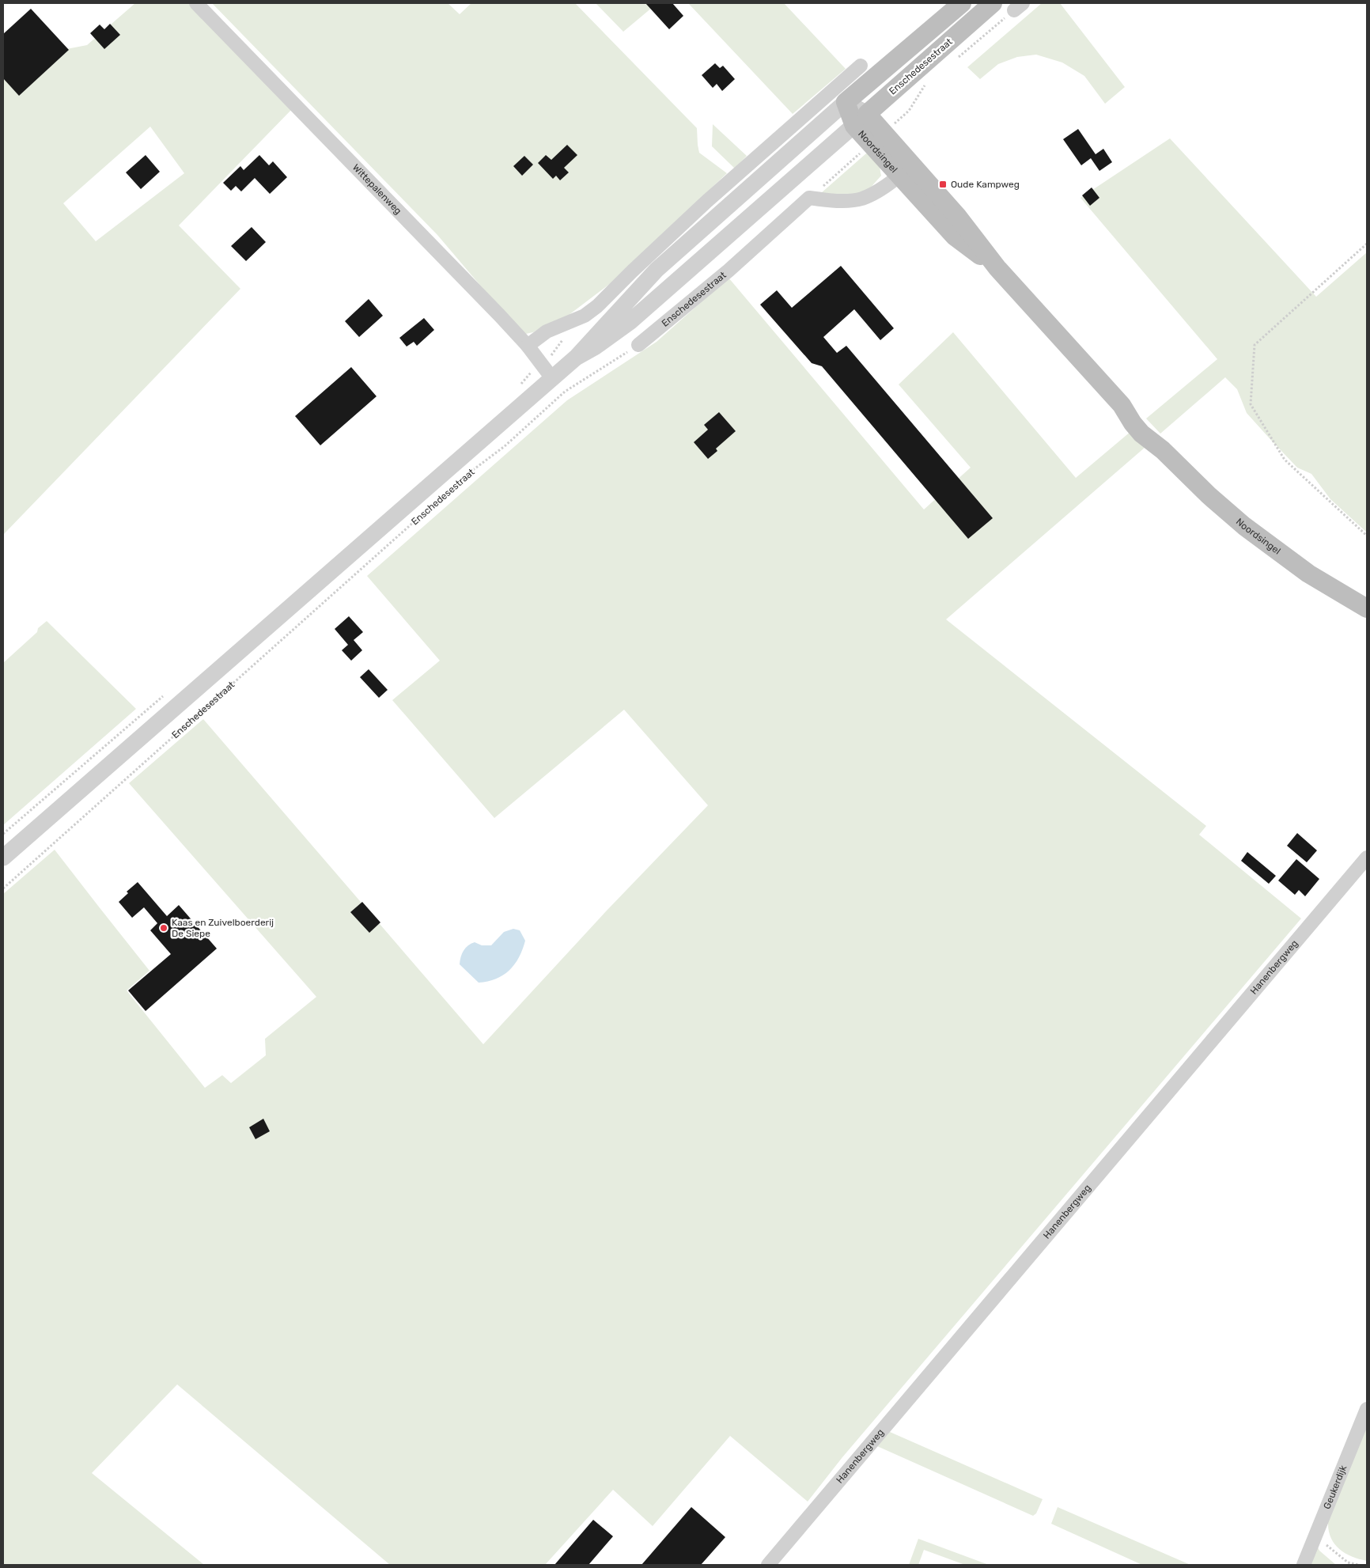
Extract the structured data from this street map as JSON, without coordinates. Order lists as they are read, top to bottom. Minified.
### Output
{"streets":{"main road":["Enschedesestraat","Noordsingel"],"street":["Wittepalenweg","Hanenbergweg","Geukerdijk"]},"crossings":[["Enschedesestraat","Noordsingel"],["Enschedesestraat","Wittepalenweg"]],"places":{"transit":["Oude Kampweg"],"other":["Kaas en Zuivelboerderij De Siepe"]}}
